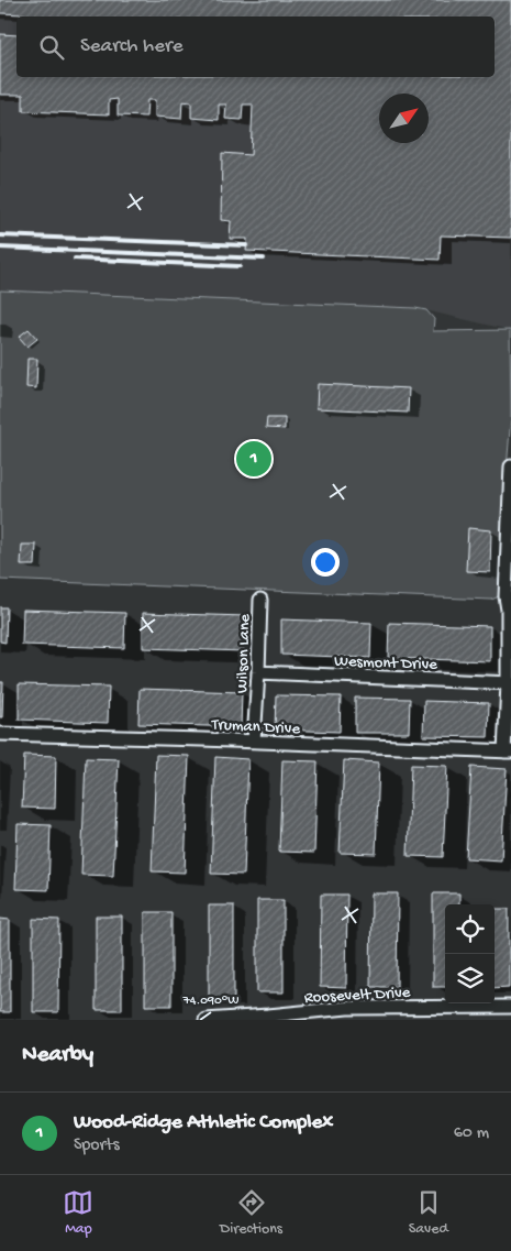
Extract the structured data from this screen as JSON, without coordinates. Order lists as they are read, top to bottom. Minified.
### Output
{"streets":{"street":["Wilson Lane","Wesmont Drive","Truman Drive","Roosevelt Drive"]},"crossings":[["Wilson Lane","Wesmont Drive"],["Wilson Lane","Truman Drive"]],"north":"top right","page":{"search":"Search here","pins":"1","heading":"Nearby","list":[{"mark":"1","name":"Wood-Ridge Athletic Complex","note":"Sports","value":"60 m"}],"nav":["Map","Directions","Saved"]},"coordinates":["74.090°W"]}
